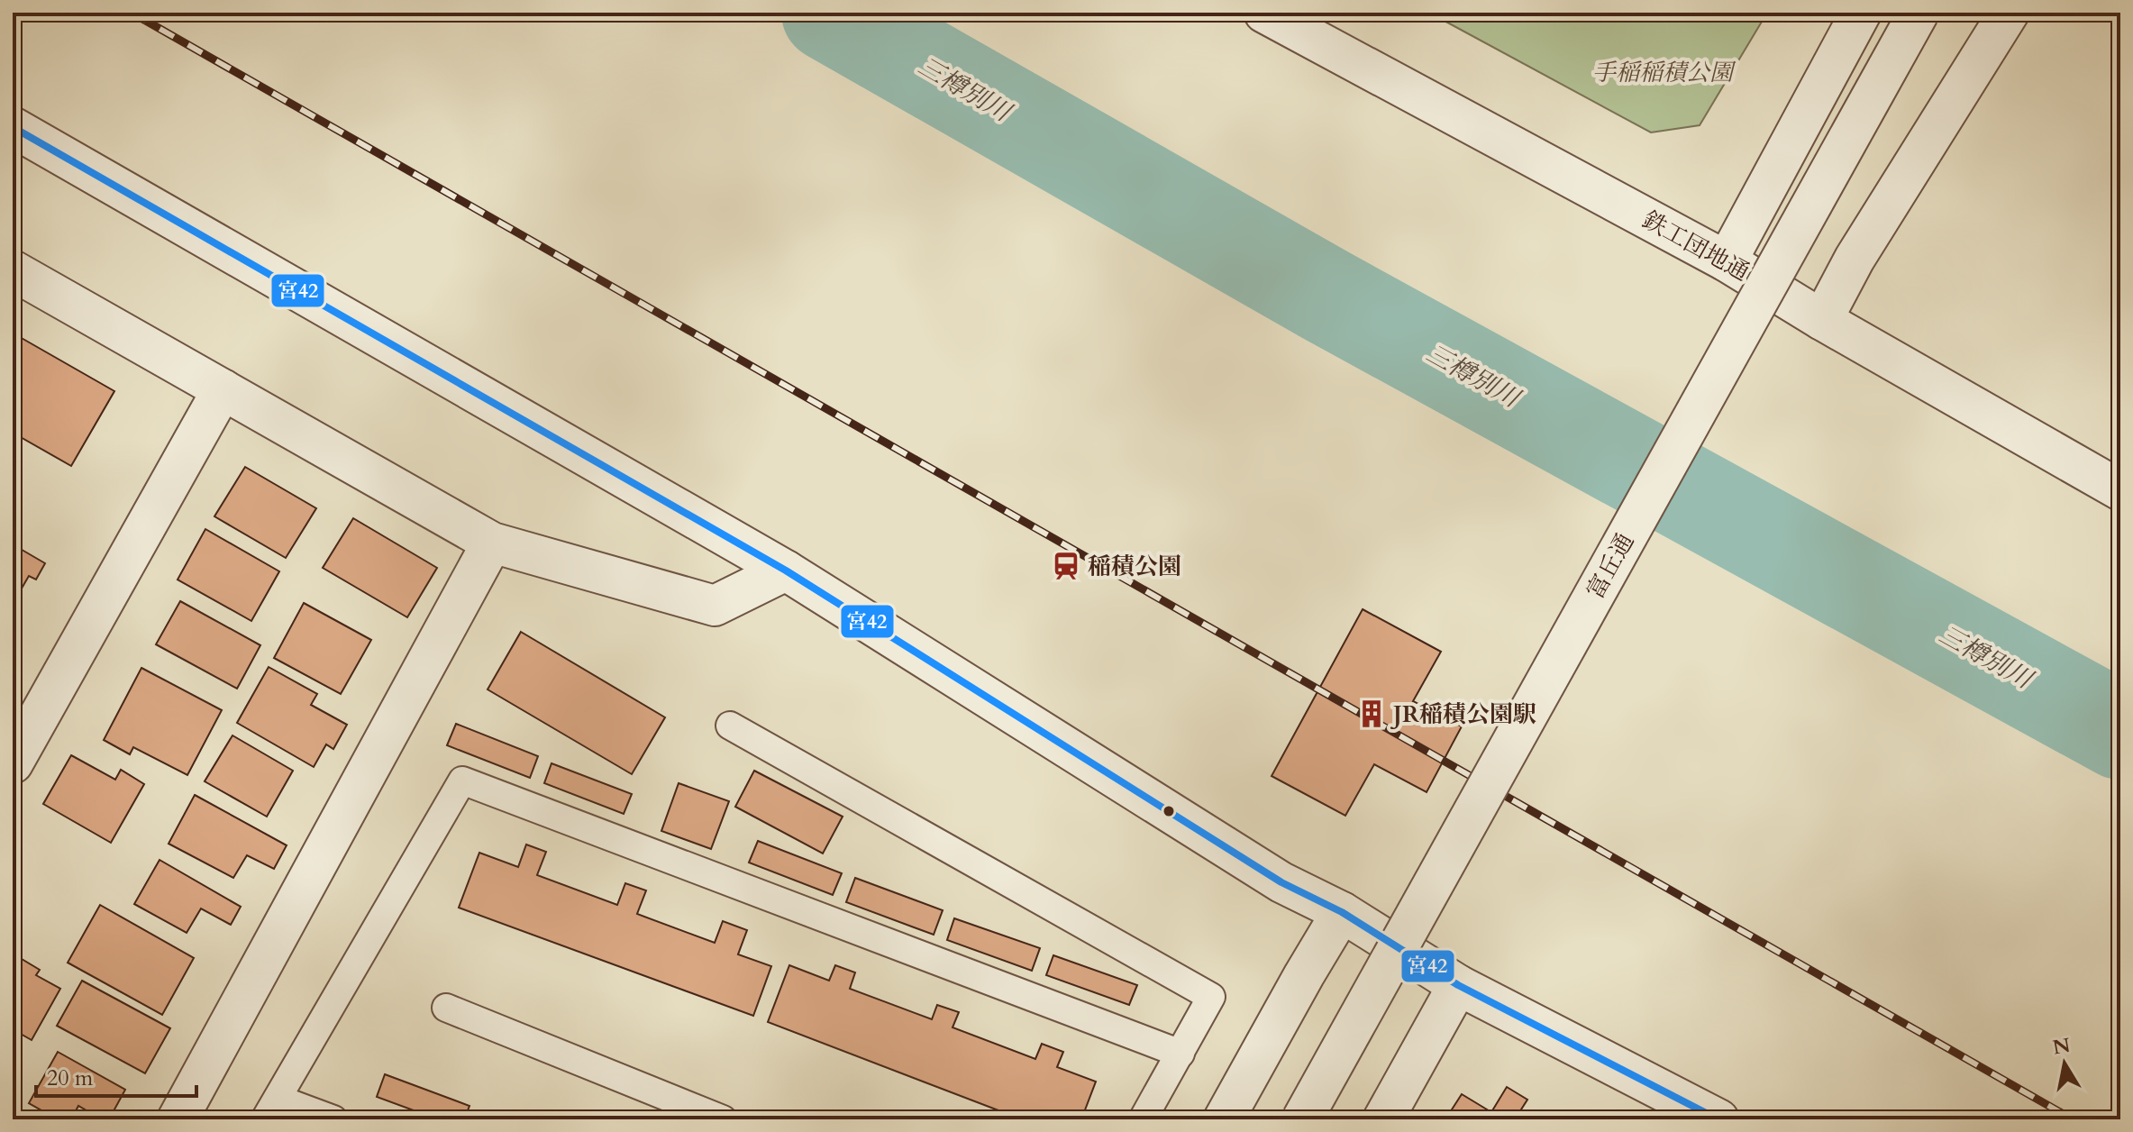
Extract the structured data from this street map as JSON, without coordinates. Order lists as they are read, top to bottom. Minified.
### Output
{"streets":{"street":["鉄工団地通","富丘通"]},"water":["三樽別川"],"parks":["手稲稲積公園"],"places":{"station":["稲積公園"],"building":["JR稲積公園駅"]},"lines":["transit line 宮42"],"scale_bar":"20 m","north":"top"}
